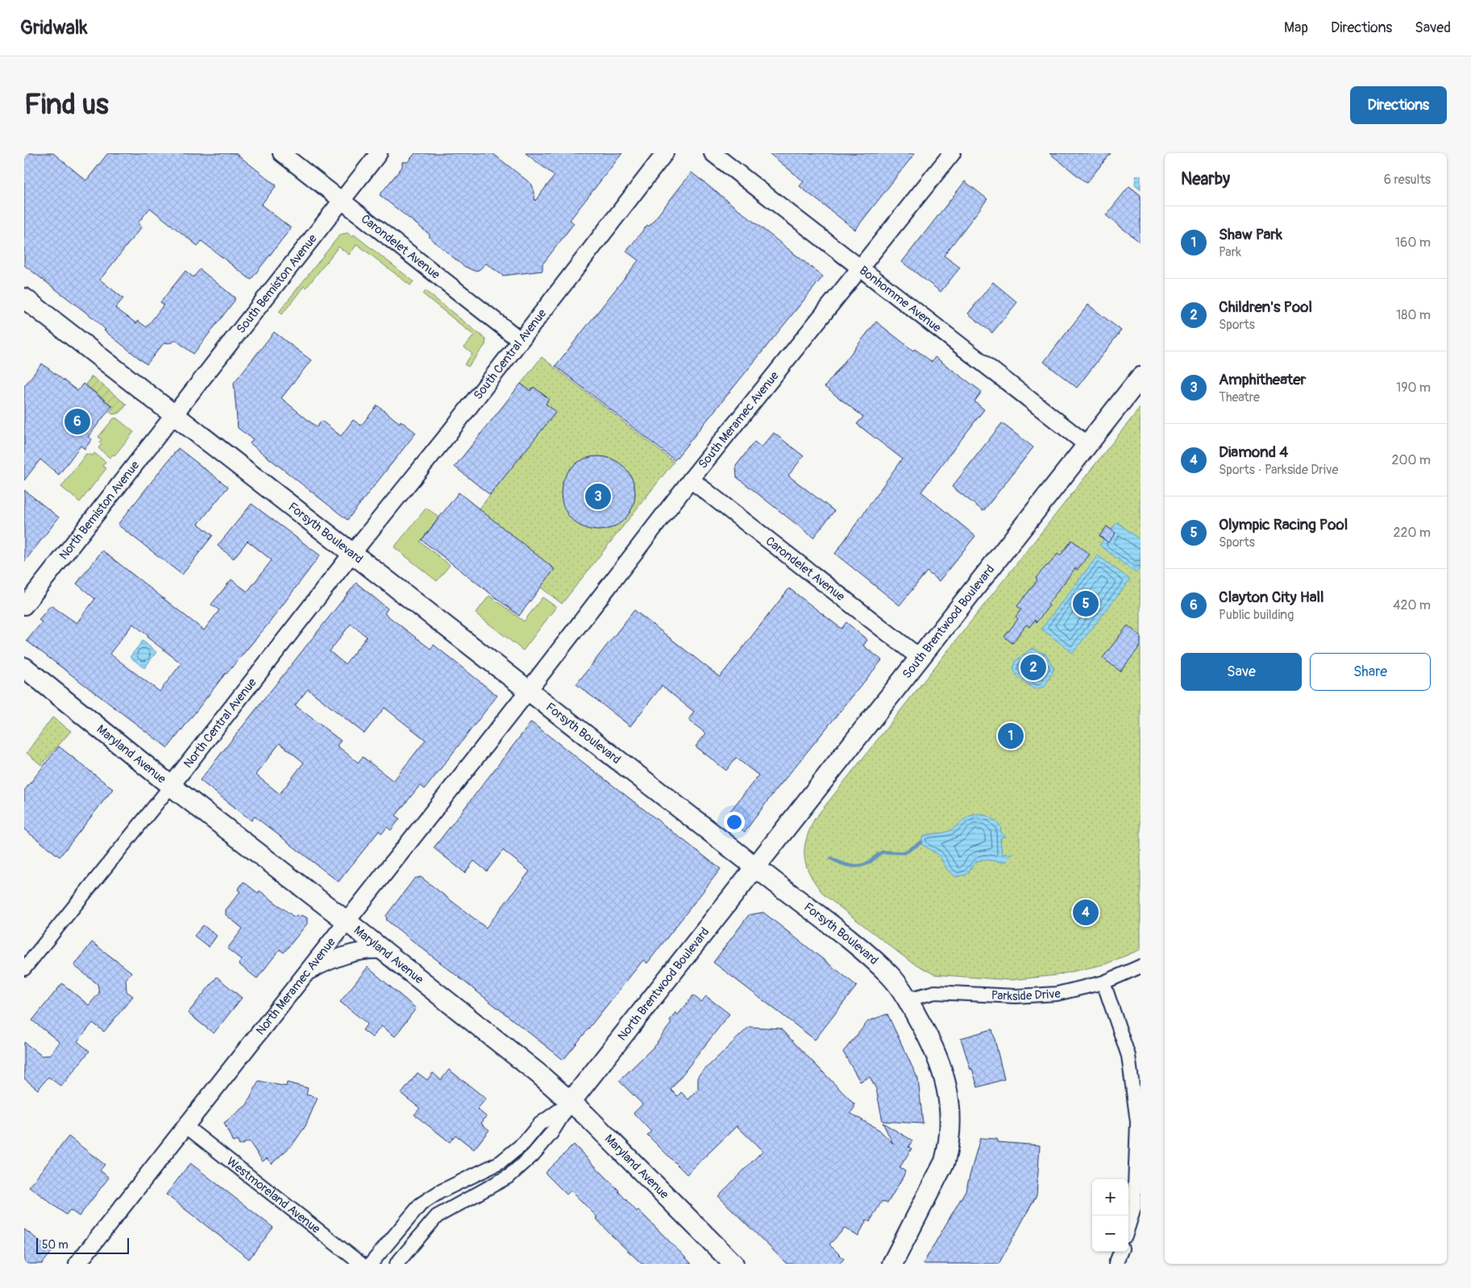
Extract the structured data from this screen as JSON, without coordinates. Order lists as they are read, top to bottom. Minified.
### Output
{"streets":{"main road":["Forsyth Boulevard","South Brentwood Boulevard","Maryland Avenue","North Brentwood Boulevard"],"street":["Carondelet Avenue","South Bemiston Avenue","Bonhomme Avenue","South Central Avenue","South Meramec Avenue","North Bemiston Avenue","North Central Avenue","North Meramec Avenue","Parkside Drive","Westmoreland Avenue"]},"crossings":[["Carondelet Avenue","South Bemiston Avenue"],["Carondelet Avenue","South Central Avenue"],["Carondelet Avenue","South Meramec Avenue"],["Carondelet Avenue","South Brentwood Boulevard"],["South Bemiston Avenue","North Bemiston Avenue"],["South Bemiston Avenue","Forsyth Boulevard"],["Bonhomme Avenue","South Meramec Avenue"],["Bonhomme Avenue","South Brentwood Boulevard"],["South Central Avenue","Forsyth Boulevard"],["South Central Avenue","North Central Avenue"],["South Meramec Avenue","Forsyth Boulevard"],["South Meramec Avenue","North Meramec Avenue"],["North Bemiston Avenue","Forsyth Boulevard"],["Forsyth Boulevard","South Brentwood Boulevard"],["Forsyth Boulevard","North Central Avenue"],["Forsyth Boulevard","North Brentwood Boulevard"],["Forsyth Boulevard","North Meramec Avenue"],["Forsyth Boulevard","Parkside Drive"],["South Brentwood Boulevard","North Brentwood Boulevard"],["North Central Avenue","Maryland Avenue"],["Maryland Avenue","North Brentwood Boulevard"],["Maryland Avenue","North Meramec Avenue"],["North Meramec Avenue","Westmoreland Avenue"]],"scale_bar":"50 m","page":{"header":"Gridwalk","nav":["Map","Directions","Saved"],"buttons":["Directions",["Save","Share"]],"title":"Find us","heading":["Nearby","6 results"],"list":[{"mark":"1","name":"Shaw Park","note":"Park","value":"160 m"},{"mark":"2","name":"Children's Pool","note":"Sports","value":"180 m"},{"mark":"3","name":"Amphitheater","note":"Theatre","value":"190 m"},{"mark":"4","name":"Diamond 4","note":"Sports · Parkside Drive","value":"200 m"},{"mark":"5","name":"Olympic Racing Pool","note":"Sports","value":"220 m"},{"mark":"6","name":"Clayton City Hall","note":"Public building","value":"420 m"}],"pins":["6","3","5","2","1","4"],"map_buttons":["+","−"],"scale":"50 m"}}
